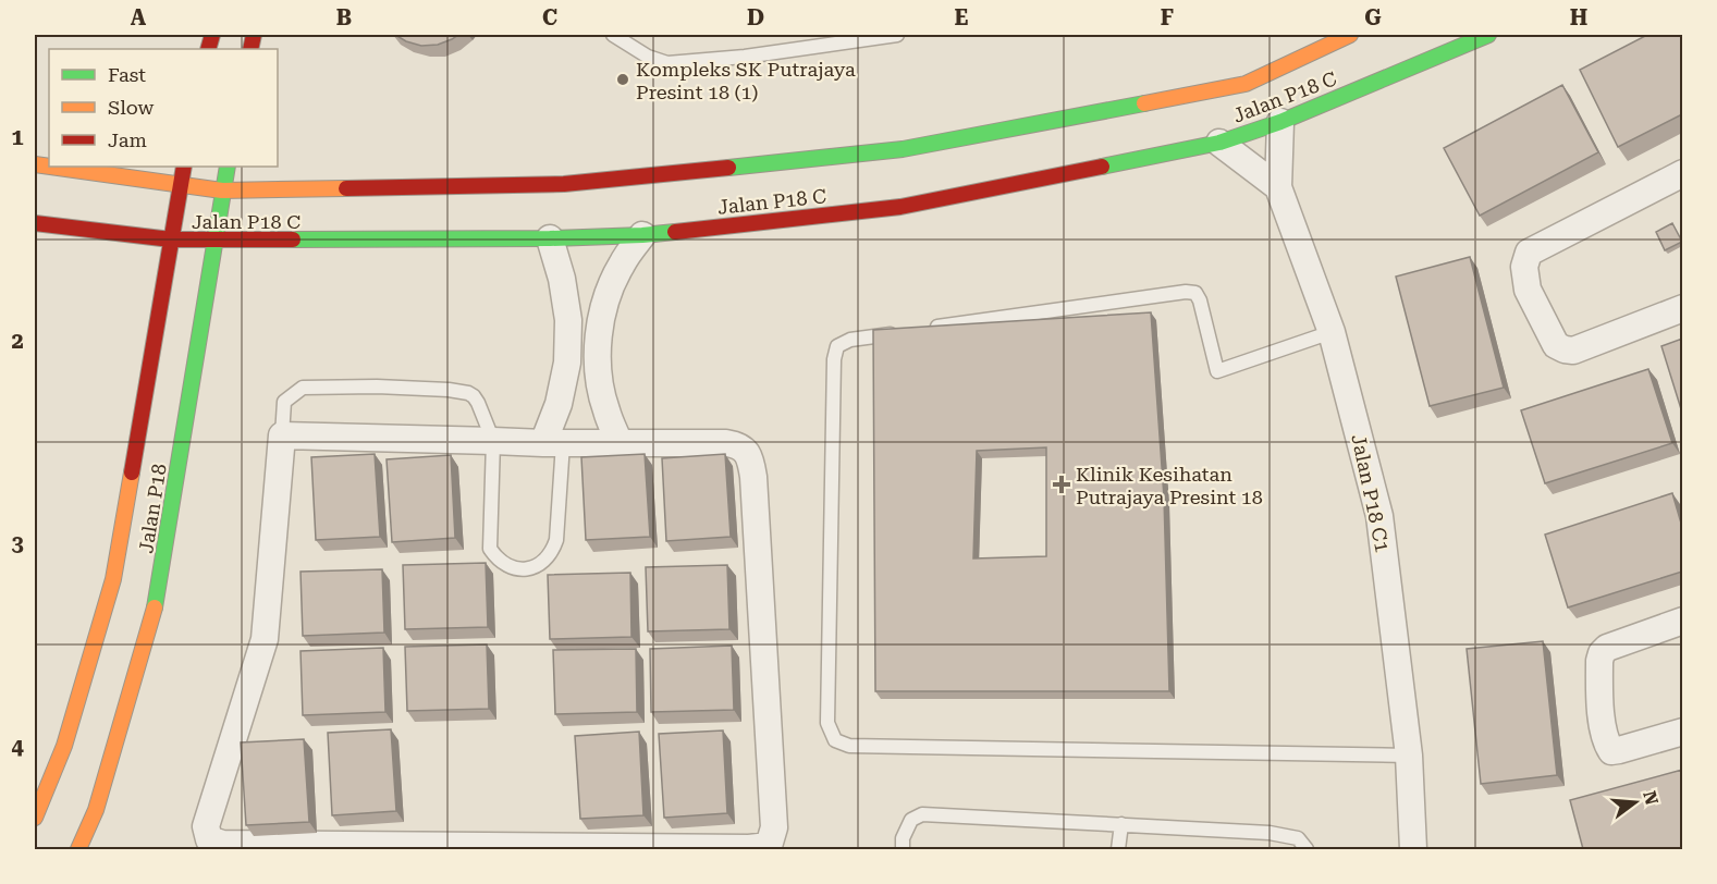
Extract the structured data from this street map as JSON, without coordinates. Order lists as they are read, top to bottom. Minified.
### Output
{"streets":{"street":["Jalan P18 C","Jalan P18 C1","Jalan P18"]},"crossings":[["Jalan P18 C","Jalan P18 C1"],["Jalan P18 C","Jalan P18"]],"places":{"other":["Kompleks SK Putrajaya Presint 18 (1)"],"health":["Klinik Kesihatan Putrajaya Presint 18"]},"legend":["Fast","Slow","Jam"],"north":"right","grid":{"columns":["A","B","C","D","E","F","G","H"],"rows":["1","2","3","4"]}}
